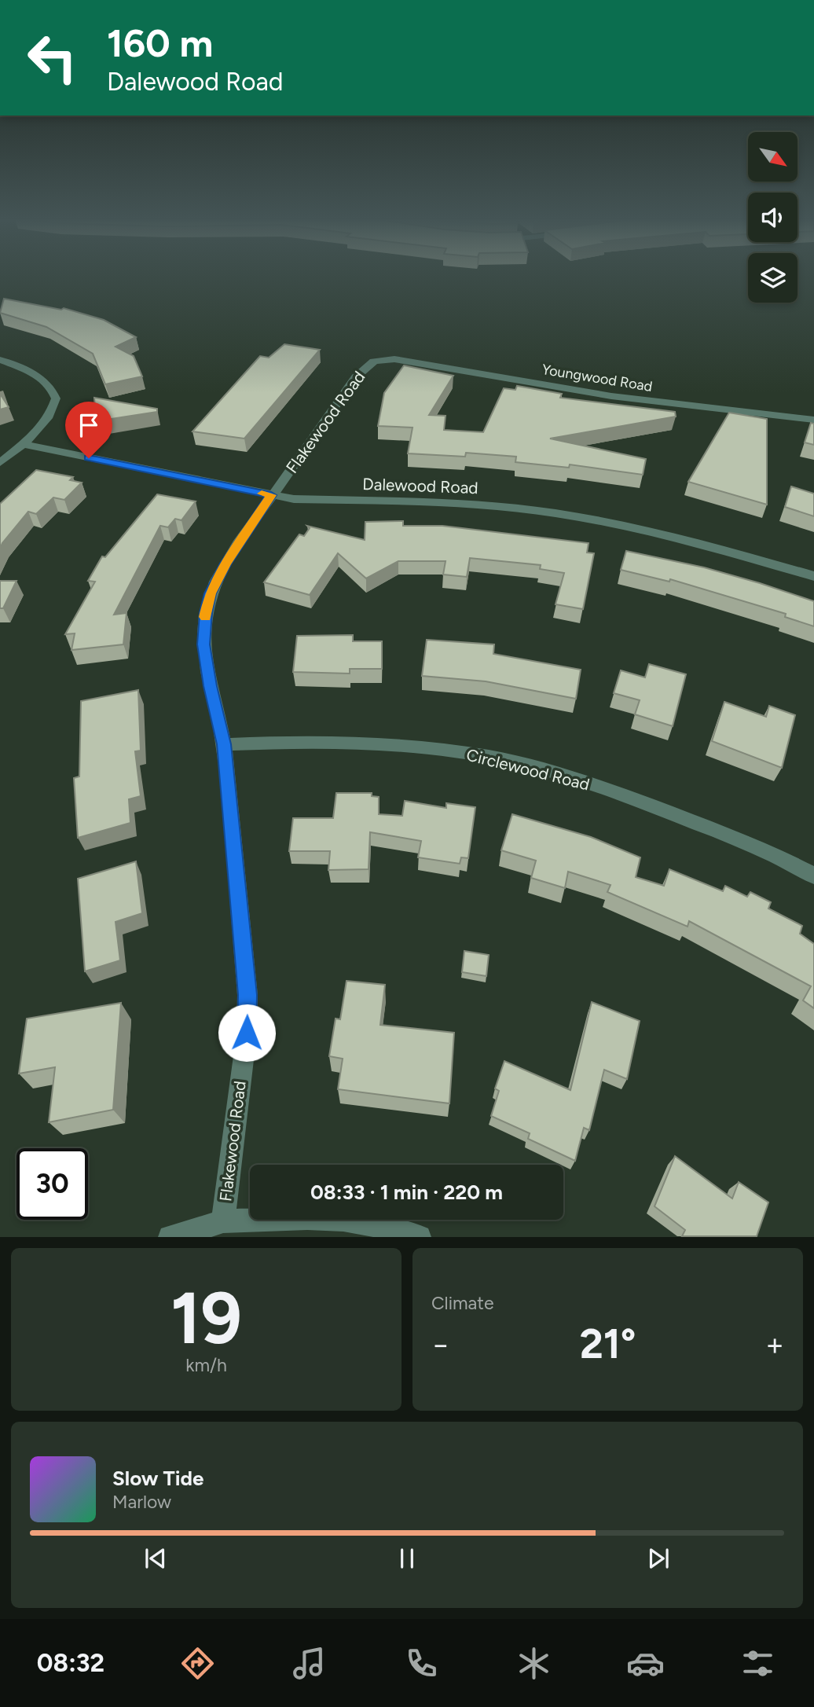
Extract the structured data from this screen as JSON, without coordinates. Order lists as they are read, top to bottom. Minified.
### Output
{"streets":{"street":["Youngwood Road","Flakewood Road","Dalewood Road","Circlewood Road"]},"crossings":[["Youngwood Road","Flakewood Road"],["Flakewood Road","Dalewood Road"],["Flakewood Road","Circlewood Road"]],"north":"bottom right","page":{"turn":["160 m","Dalewood Road"],"limit":"30","trip":"08:33 · 1 min · 220 m","tile":[["19","km/h"],"Climate"],"heat":["−","21°","+"],"song":["Slow Tide","Marlow"],"tabs":"08:32"}}
